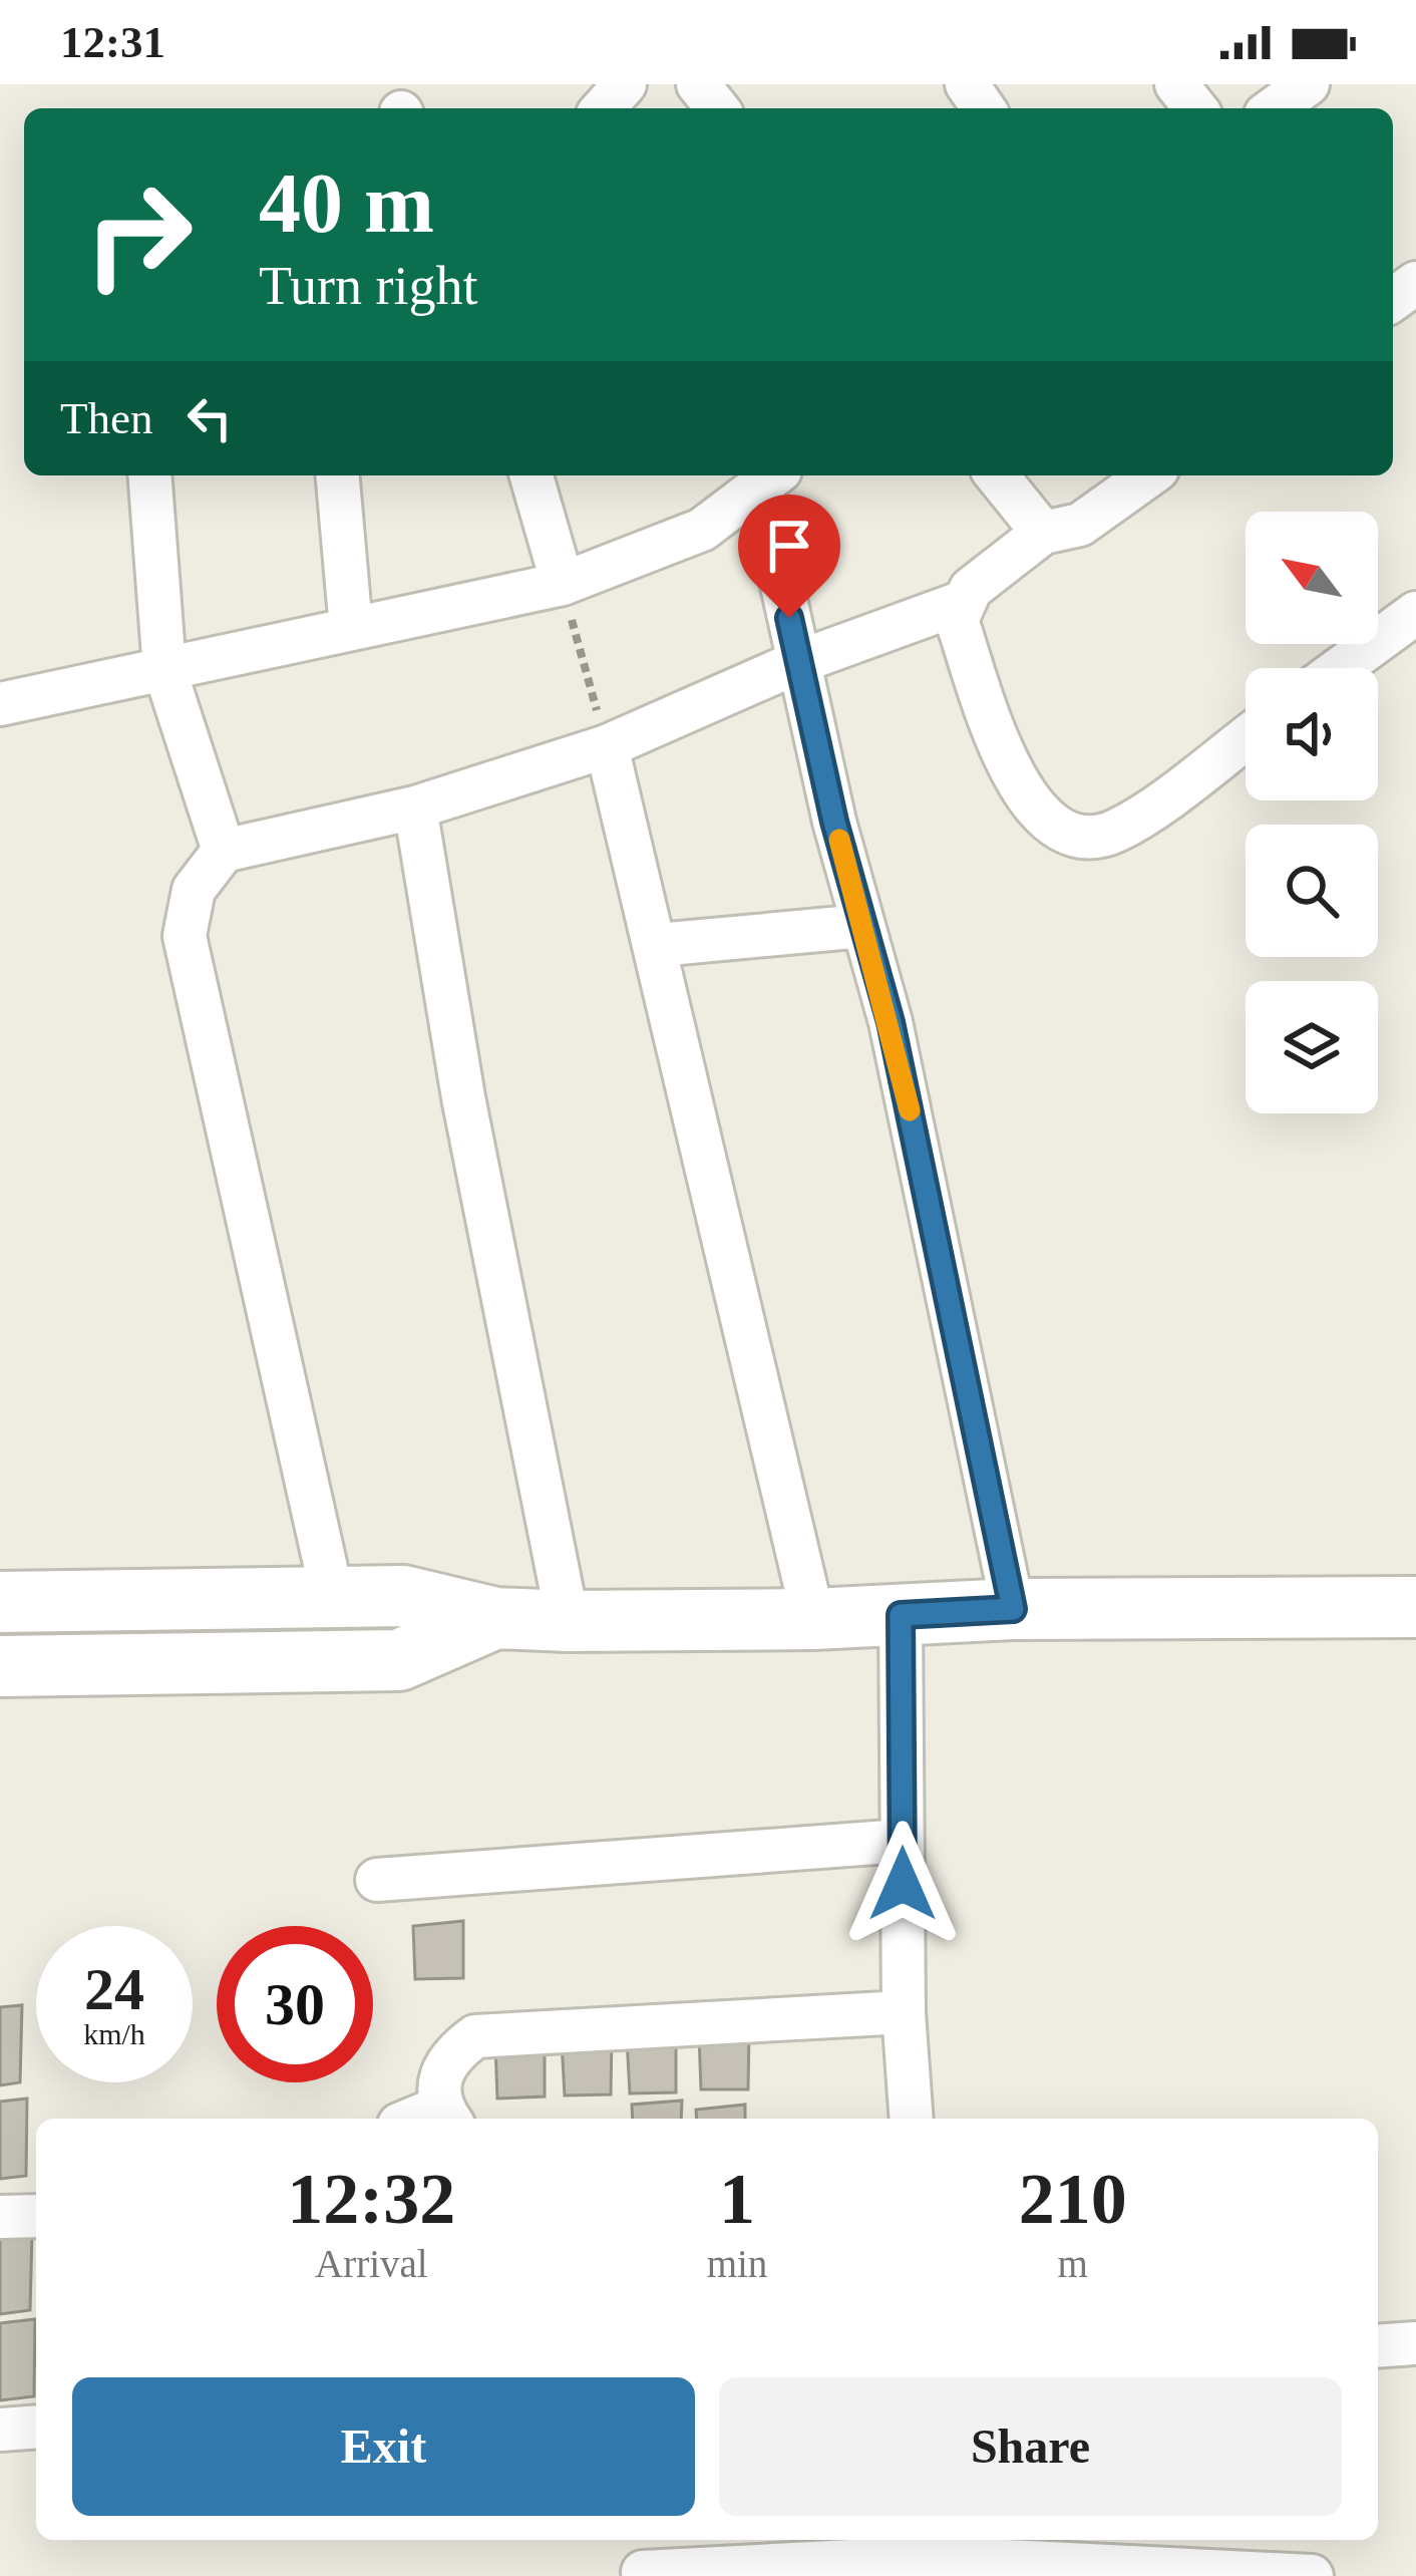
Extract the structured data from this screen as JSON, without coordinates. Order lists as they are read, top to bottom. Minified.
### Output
{"north":"top left","page":{"status":"12:31","turn":["40 m","Turn right"],"then":"Then","speed":"24 km/h","limit":"30","eta":["12:32","Arrival","1","min","210","m"],"buttons":["Exit","Share"]}}
